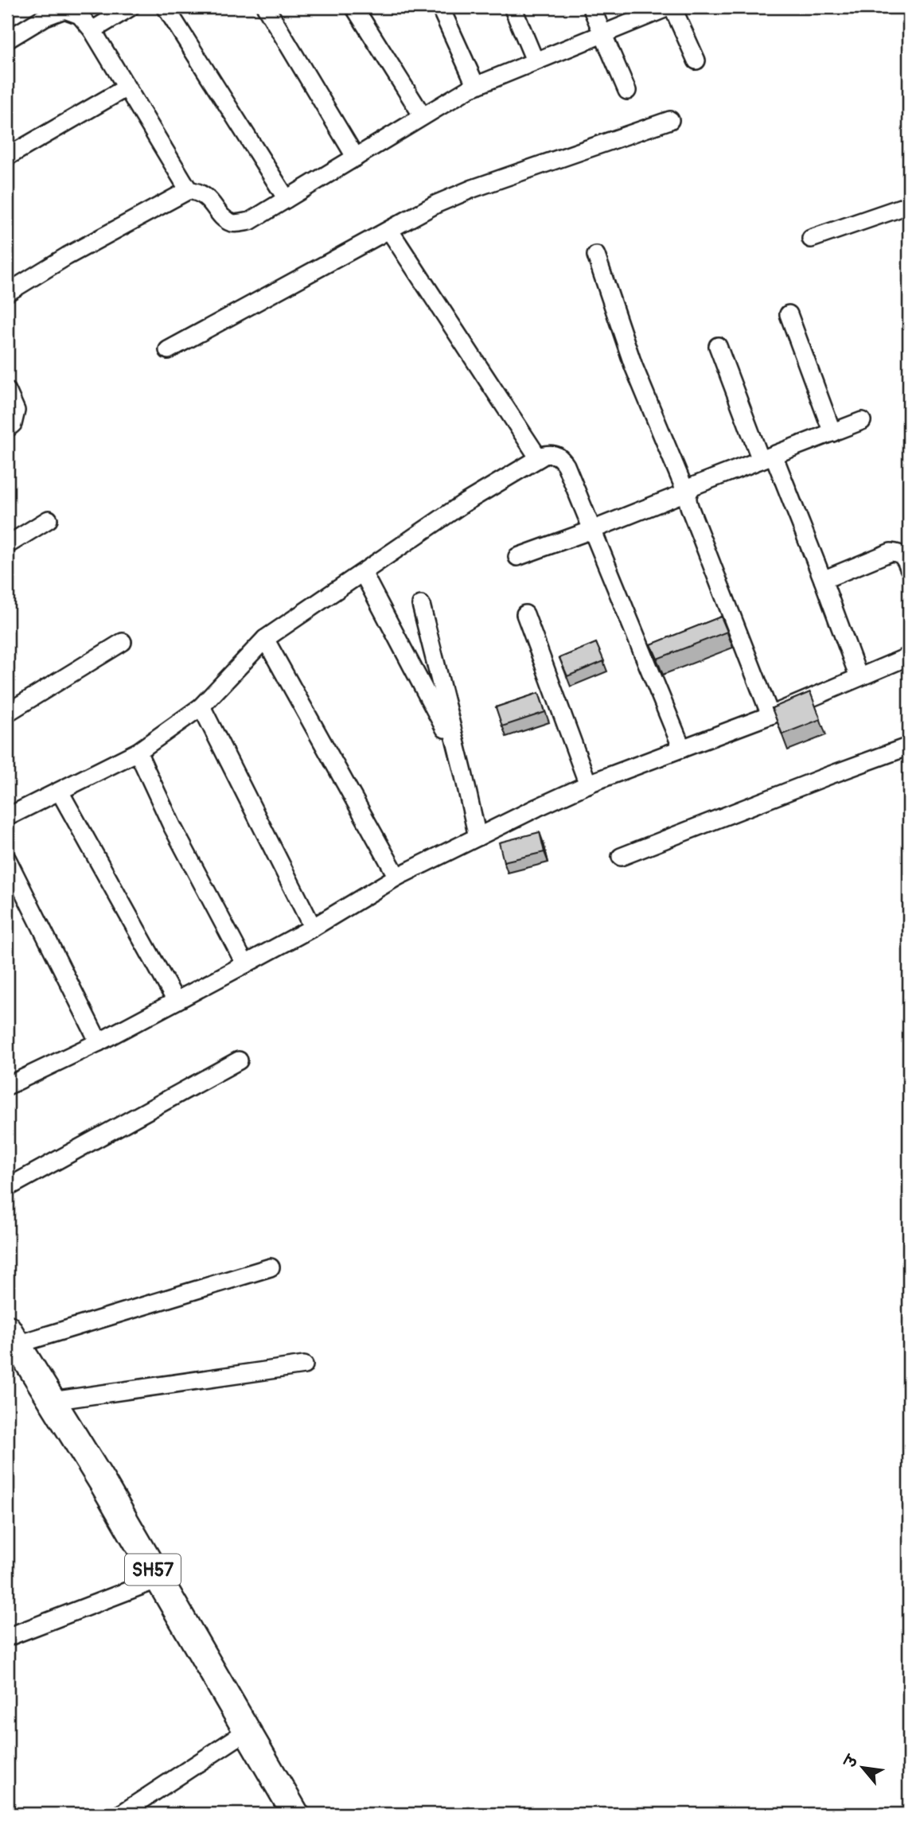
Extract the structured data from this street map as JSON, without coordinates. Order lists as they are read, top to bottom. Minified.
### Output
{"streets":{"main road":["SH57"]},"north":"top left"}
